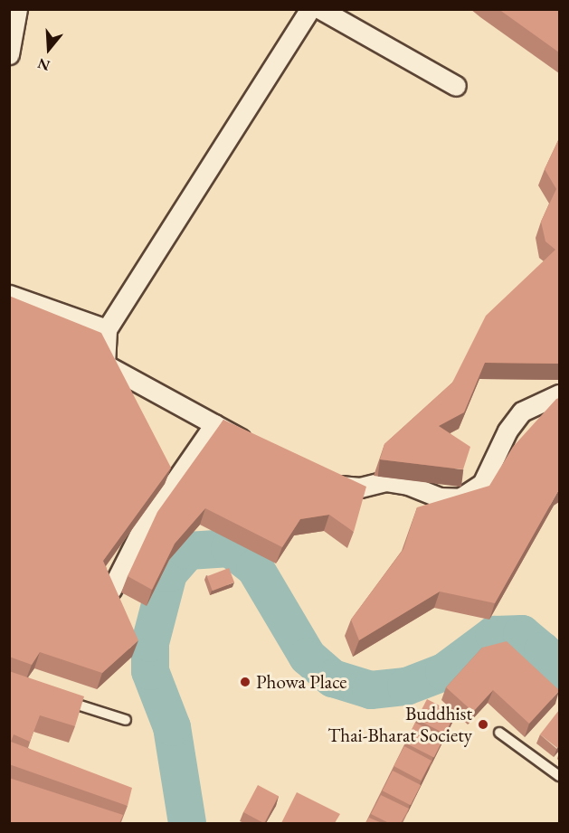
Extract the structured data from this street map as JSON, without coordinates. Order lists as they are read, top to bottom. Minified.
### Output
{"places":["Phowa Place","Buddhist Thai-Bharat Society"],"north":"bottom"}
